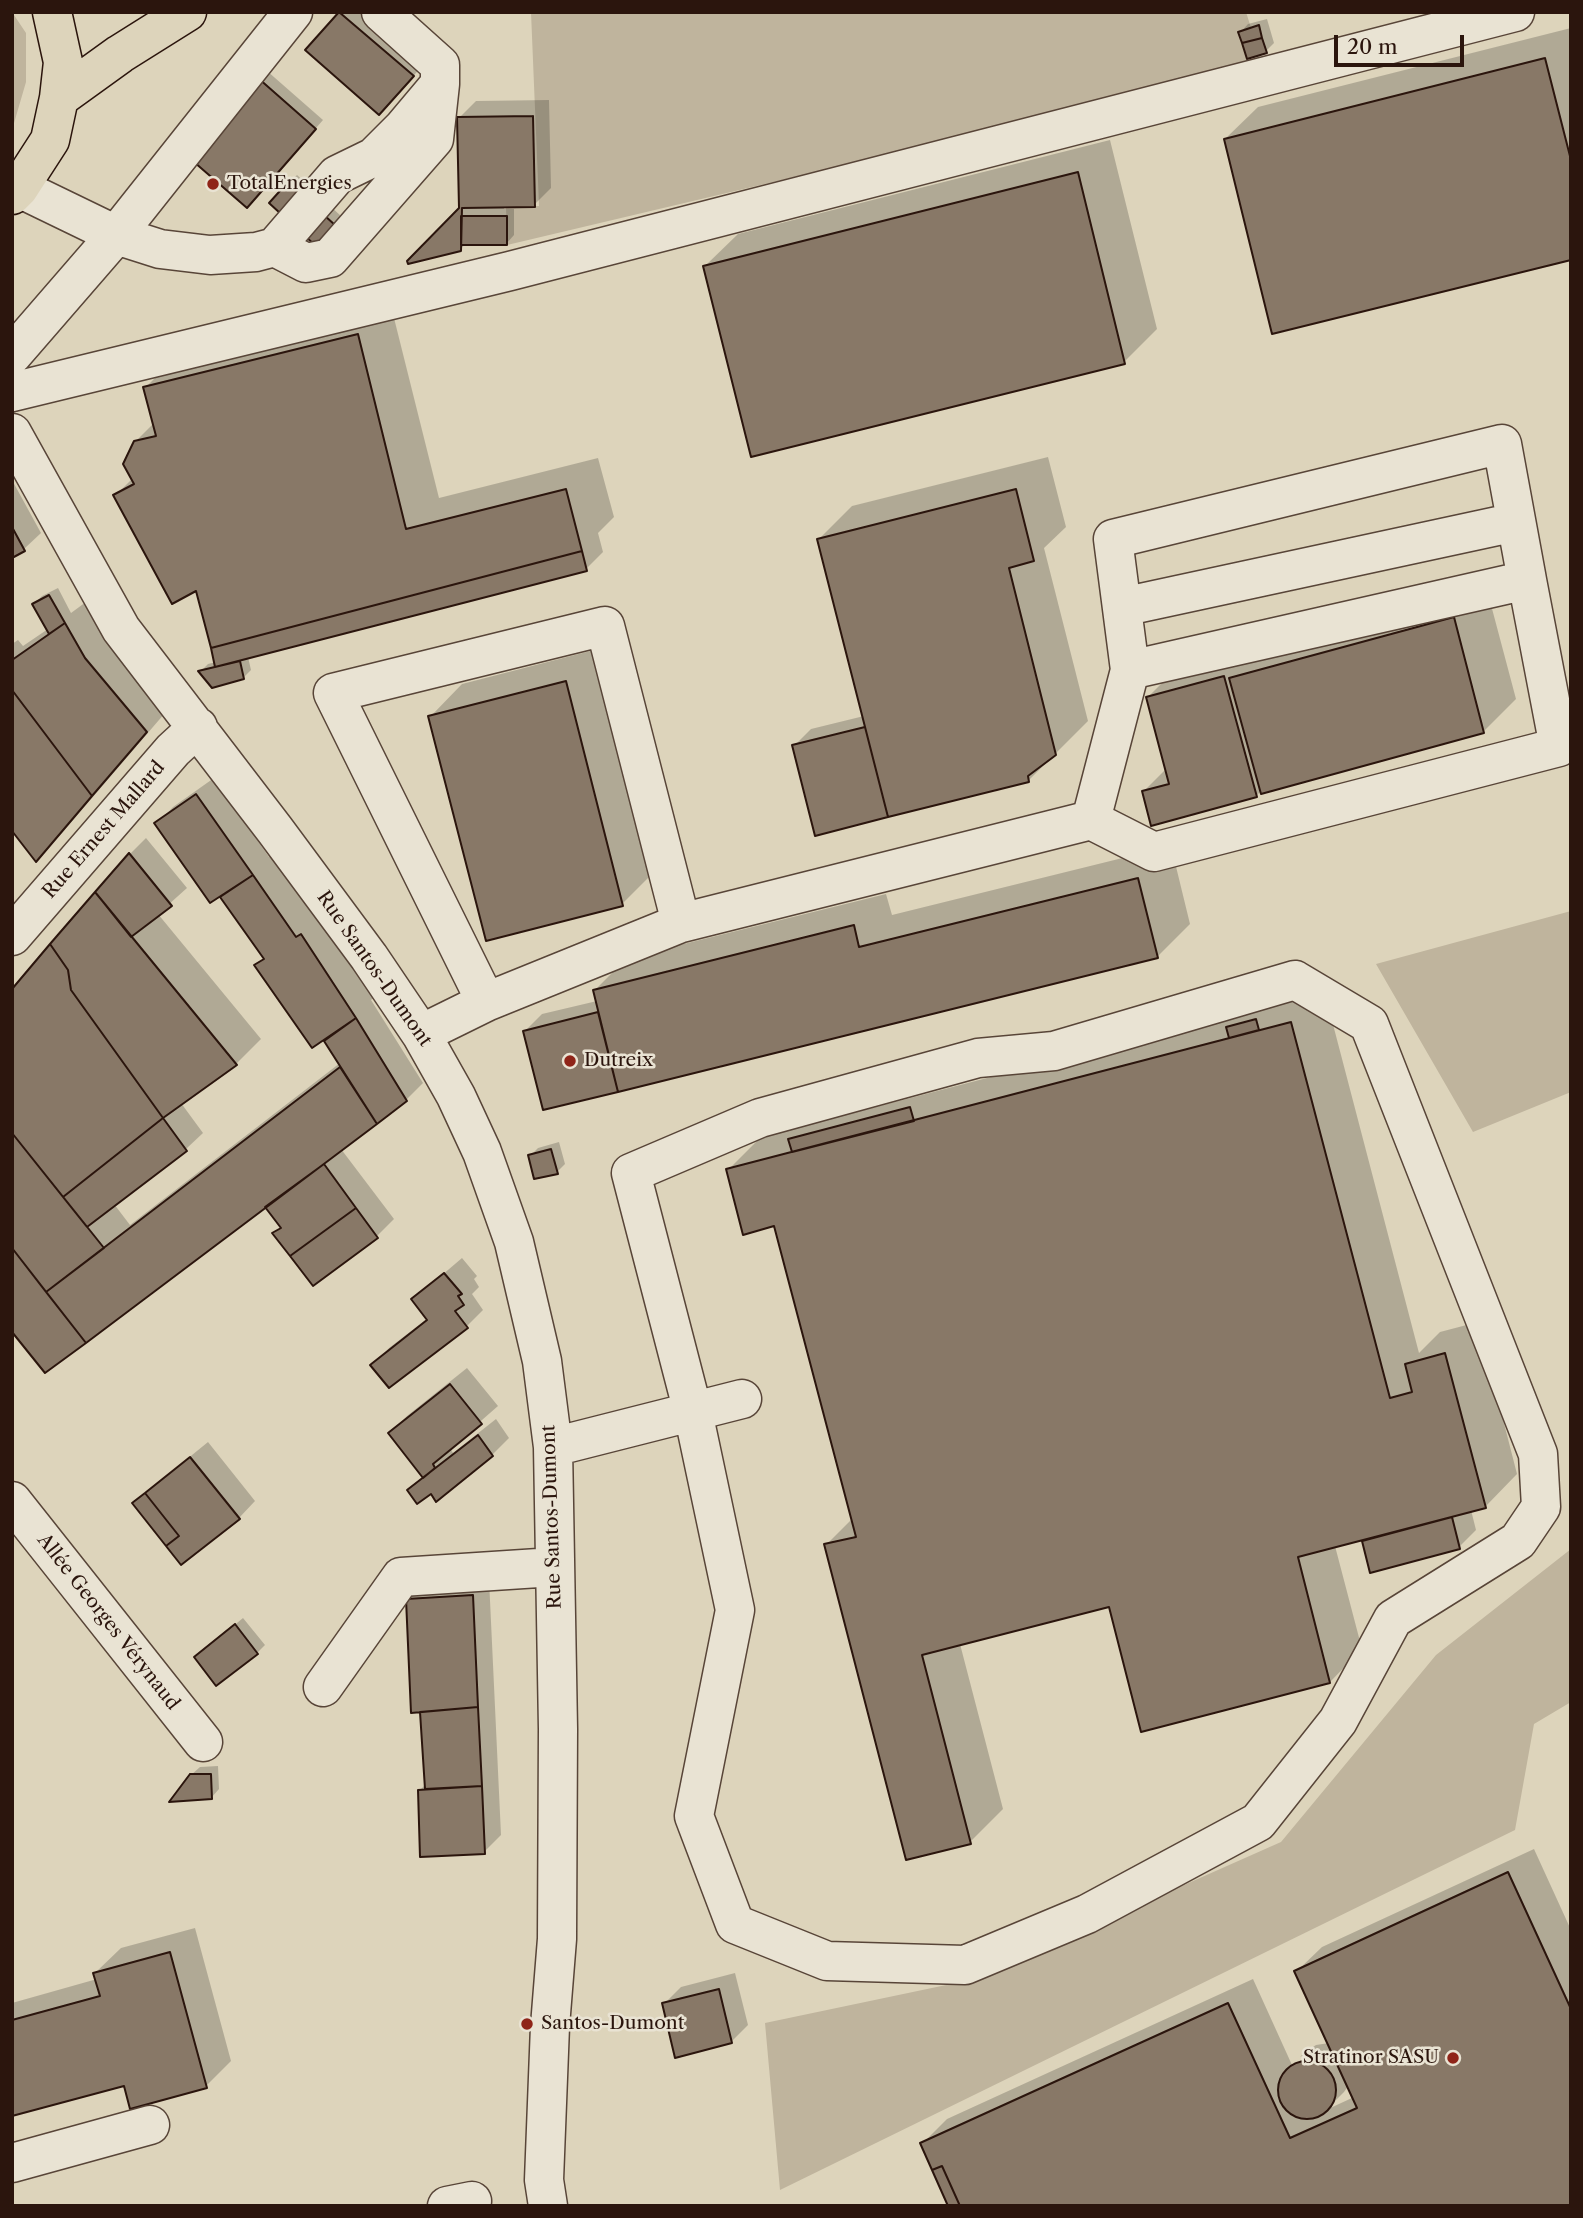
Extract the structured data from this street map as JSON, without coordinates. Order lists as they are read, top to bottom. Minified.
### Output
{"streets":{"street":["Rue Ernest Mallard","Rue Santos-Dumont","Allée Georges Vérynaud"]},"crossings":[["Rue Ernest Mallard","Rue Santos-Dumont"]],"places":["TotalEnergies","Dutreix","Santos-Dumont","Stratinor SASU"],"scale_bar":"20 m"}
